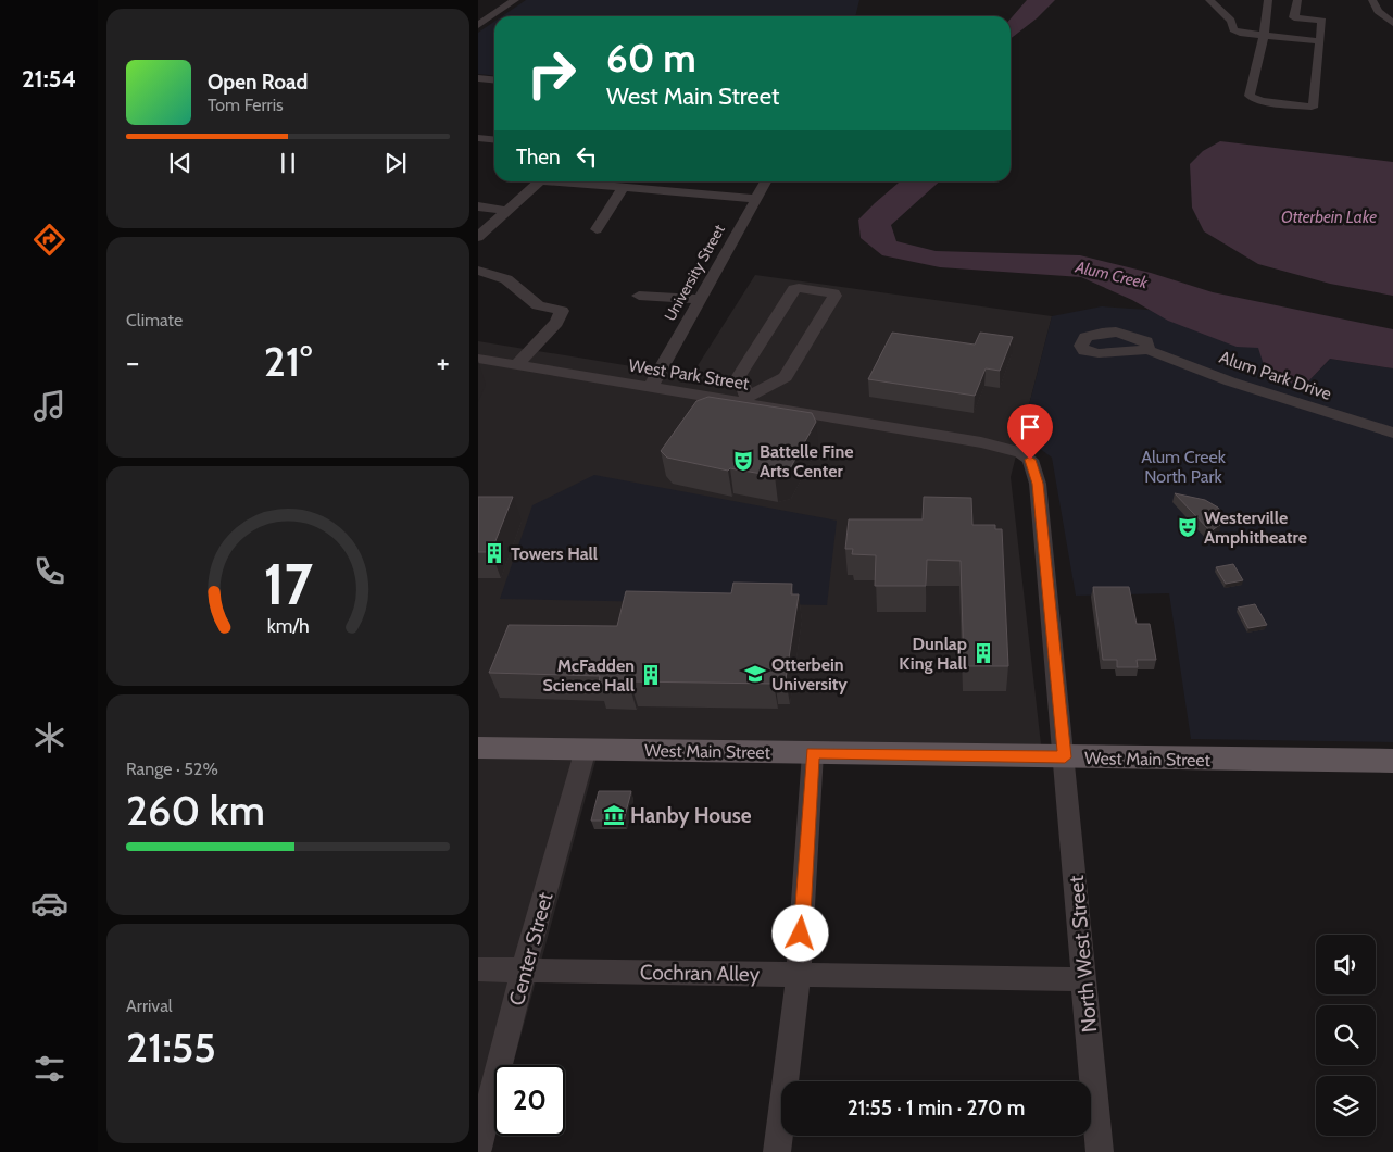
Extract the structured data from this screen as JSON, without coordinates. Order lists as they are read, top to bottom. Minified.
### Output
{"streets":{"main road":["West Main Street"],"street":["University Street","West Park Street","Alum Park Drive","Center Street","North West Street","Cochran Alley"]},"crossings":[["University Street","West Park Street"],["West Park Street","North West Street"],["West Main Street","Center Street"],["West Main Street","North West Street"],["Center Street","Cochran Alley"],["North West Street","Cochran Alley"]],"water":["Otterbein Lake","Alum Creek"],"parks":["Alum Creek North Park"],"places":{"theatre":["Battelle Fine Arts Center","Westerville Amphitheatre"],"building":["Towers Hall","Dunlap King Hall","McFadden Science Hall"],"school or university":["Otterbein University"],"museum":["Hanby House"]},"page":{"tabs":"21:54","turn":["60 m","West Main Street"],"song":["Open Road","Tom Ferris"],"then":"Then","tile":["Climate",["Range · 52%","260 km"],["Arrival","21:55"]],"heat":["−","21°","+"],"limit":"20","trip":"21:55 · 1 min · 270 m","gauge":["17","km/h"]}}
